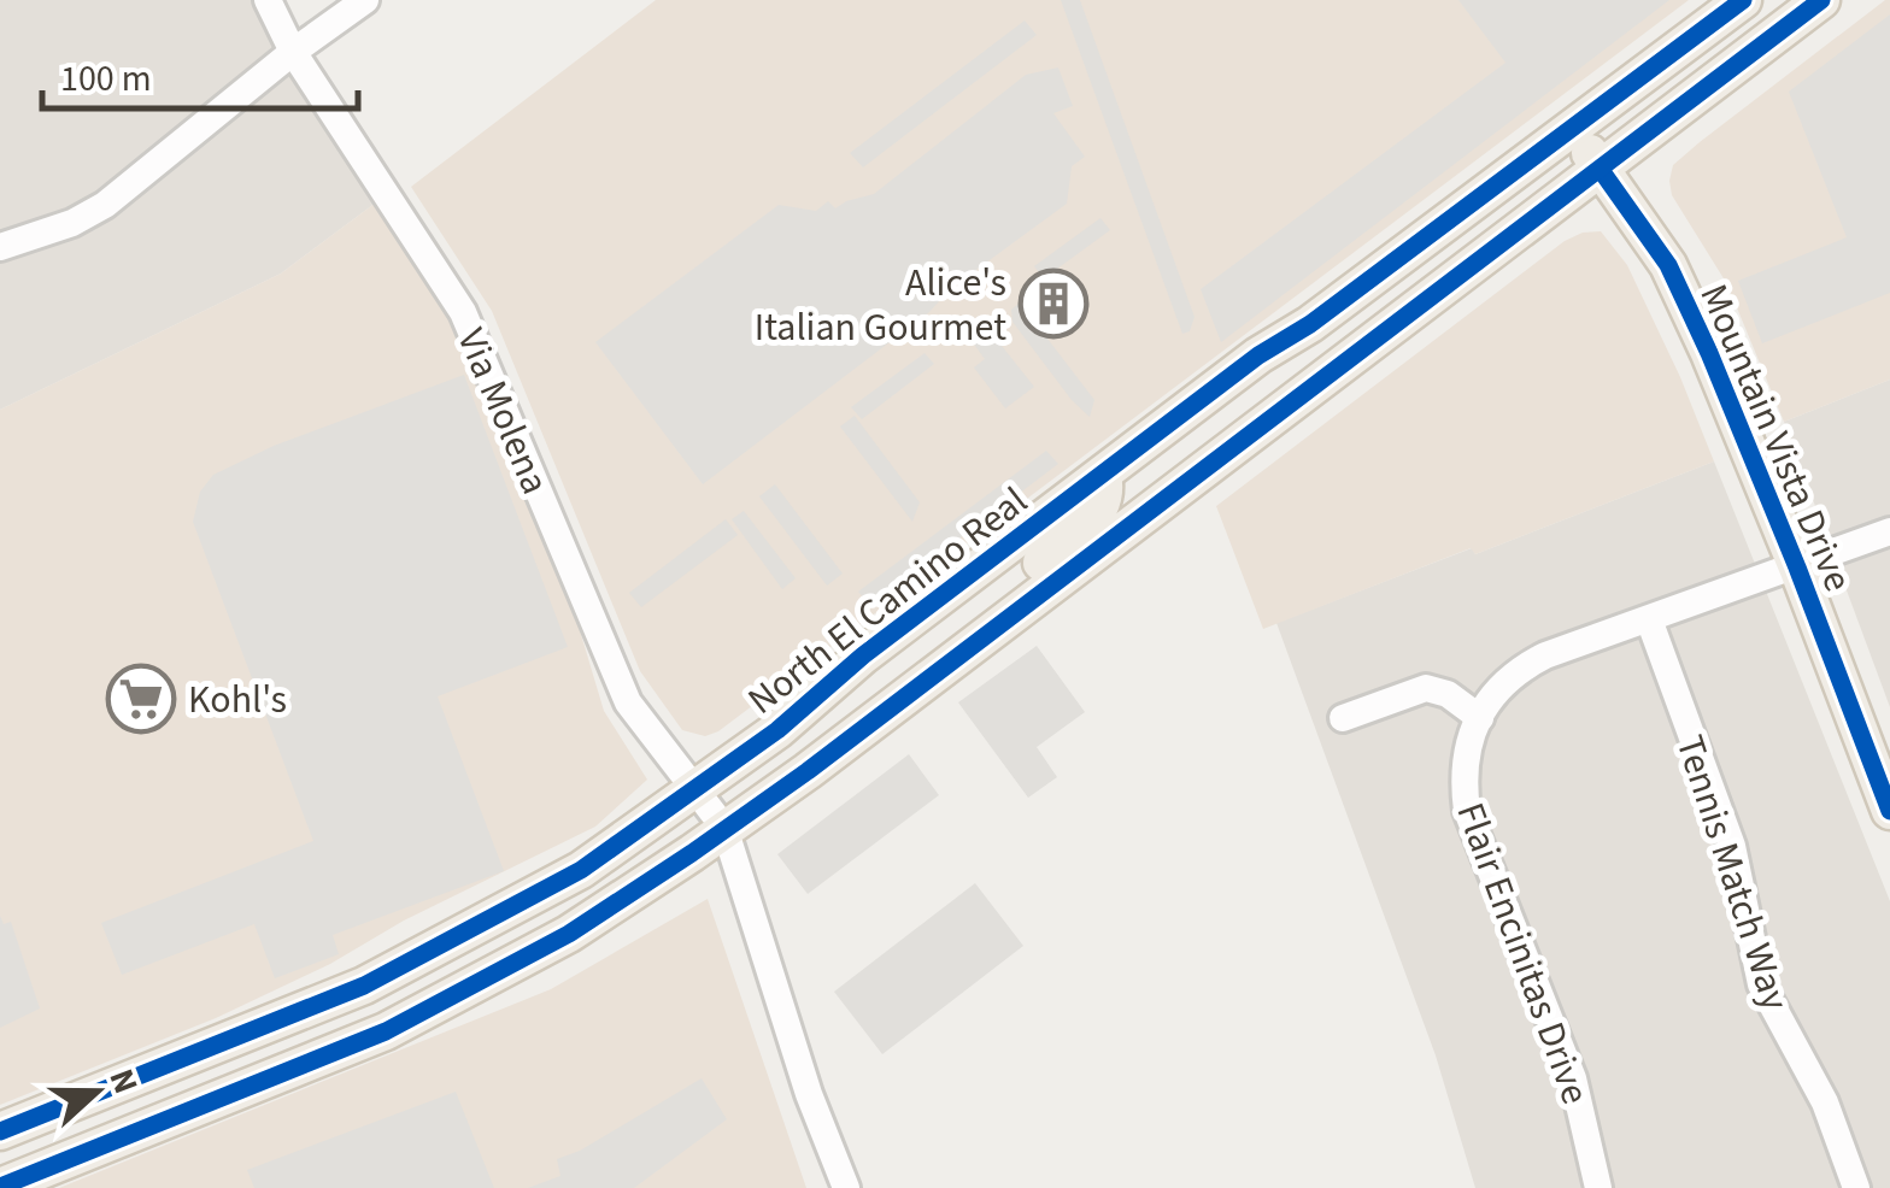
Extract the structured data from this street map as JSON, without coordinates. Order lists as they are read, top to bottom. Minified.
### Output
{"streets":{"main road":["Mountain Vista Drive","North El Camino Real"],"street":["Via Molena","Tennis Match Way","Flair Encinitas Drive"]},"crossings":[["Via Molena","North El Camino Real"],["Mountain Vista Drive","North El Camino Real"],["Mountain Vista Drive","Flair Encinitas Drive"],["Tennis Match Way","Flair Encinitas Drive"]],"places":{"building":["Alice's Italian Gourmet"],"supermarket":["Kohl's"]},"scale_bar":"100 m","north":"right"}
